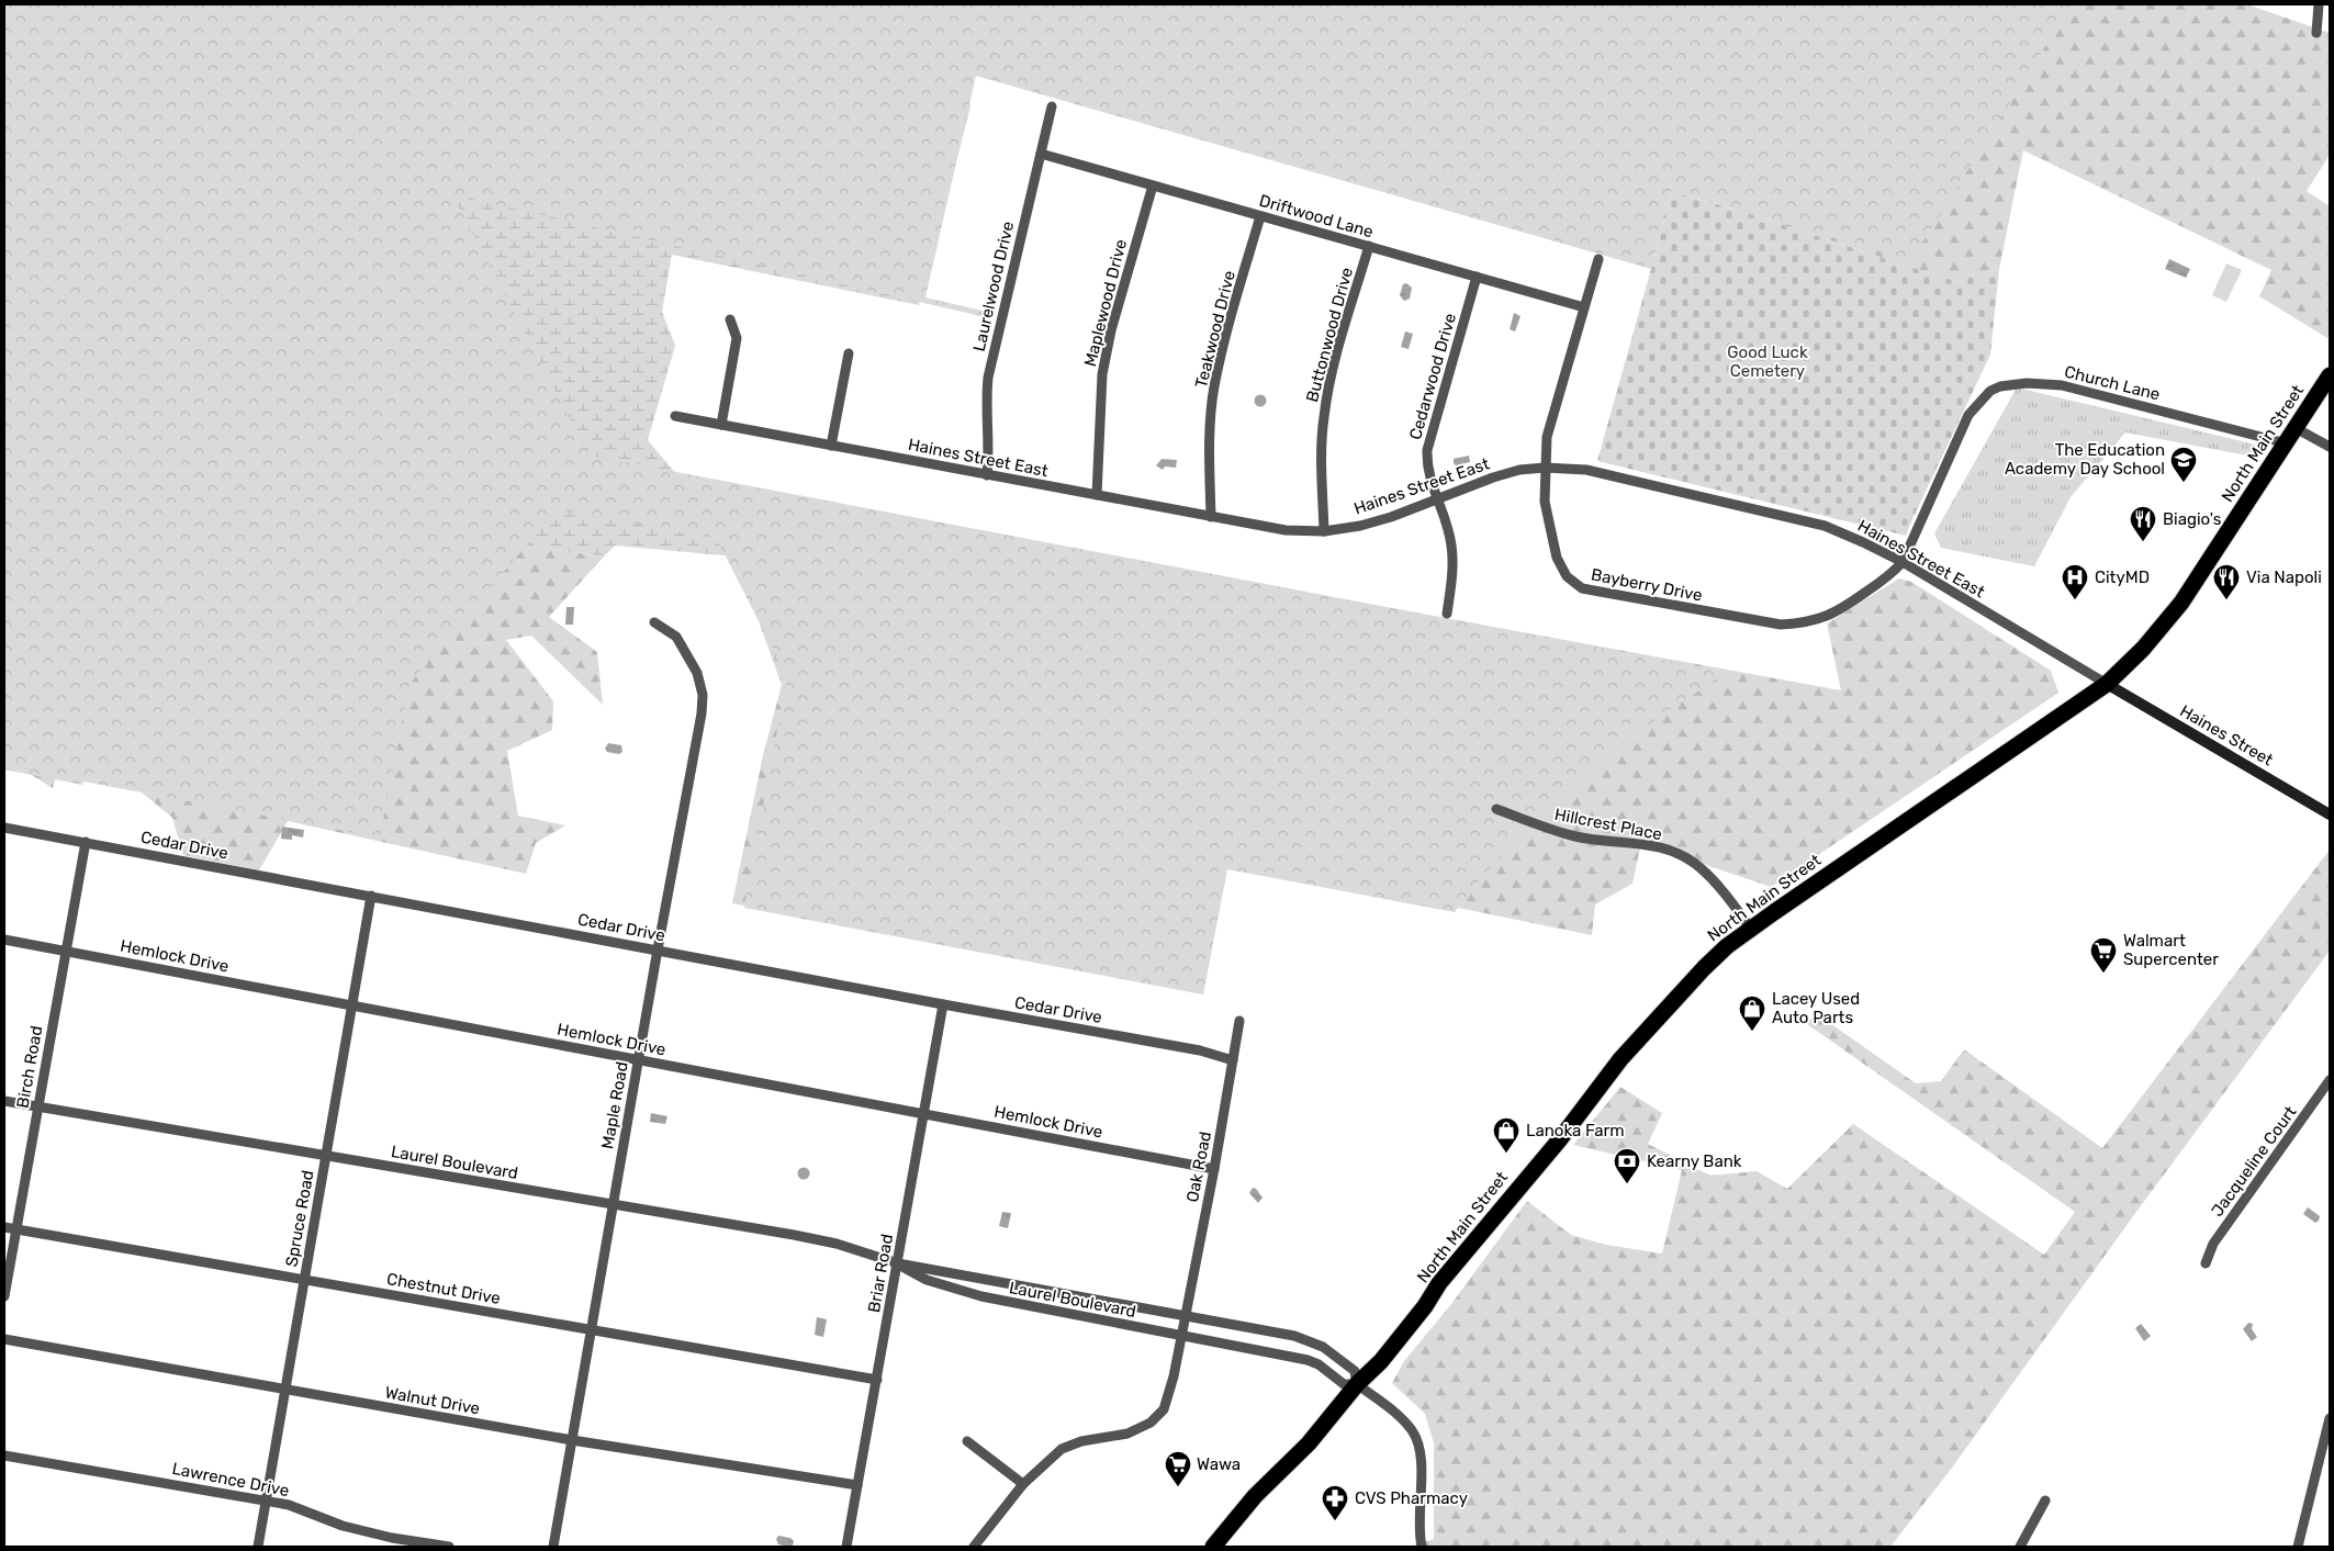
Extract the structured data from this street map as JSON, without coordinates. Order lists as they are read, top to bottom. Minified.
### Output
{"streets":{"highway":["North Main Street"],"street":["Driftwood Lane","Laurelwood Drive","Maplewood Drive","Teakwood Drive","Buttonwood Drive","Cedarwood Drive","Church Lane","Haines Street East","Bayberry Drive","Haines Street","Hillcrest Place","Cedar Drive","Hemlock Drive","Birch Road","Maple Road","Jacqueline Court","Laurel Boulevard","Oak Road","Spruce Road","Briar Road","Chestnut Drive","Walnut Drive","Lawrence Drive"]},"crossings":[["Driftwood Lane","Laurelwood Drive"],["Driftwood Lane","Maplewood Drive"],["Driftwood Lane","Teakwood Drive"],["Driftwood Lane","Buttonwood Drive"],["Driftwood Lane","Cedarwood Drive"],["Driftwood Lane","Bayberry Drive"],["Laurelwood Drive","Haines Street East"],["Maplewood Drive","Haines Street East"],["Teakwood Drive","Haines Street East"],["Buttonwood Drive","Haines Street East"],["Cedarwood Drive","Haines Street East"],["Church Lane","North Main Street"],["Church Lane","Haines Street East"],["Church Lane","Bayberry Drive"],["North Main Street","Haines Street East"],["North Main Street","Haines Street"],["North Main Street","Hillcrest Place"],["North Main Street","Laurel Boulevard"],["Haines Street East","Bayberry Drive"],["Haines Street East","Haines Street"],["Cedar Drive","Birch Road"],["Cedar Drive","Maple Road"],["Cedar Drive","Oak Road"],["Cedar Drive","Spruce Road"],["Cedar Drive","Briar Road"],["Hemlock Drive","Birch Road"],["Hemlock Drive","Maple Road"],["Hemlock Drive","Oak Road"],["Hemlock Drive","Spruce Road"],["Hemlock Drive","Briar Road"],["Birch Road","Laurel Boulevard"],["Birch Road","Chestnut Drive"],["Maple Road","Laurel Boulevard"],["Maple Road","Chestnut Drive"],["Maple Road","Walnut Drive"],["Laurel Boulevard","Oak Road"],["Laurel Boulevard","Spruce Road"],["Laurel Boulevard","Briar Road"],["Spruce Road","Chestnut Drive"],["Spruce Road","Walnut Drive"],["Spruce Road","Lawrence Drive"],["Briar Road","Chestnut Drive"],["Briar Road","Walnut Drive"]],"parks":["Good Luck Cemetery"],"places":{"school or university":["The Education Academy Day School"],"restaurant":["Biagio's","Via Napoli"],"hospital":["CityMD"],"supermarket":["Walmart Supercenter","Wawa"],"shop":["Lacey Used Auto Parts","Lanoka Farm"],"bank":["Kearny Bank"],"pharmacy":["CVS Pharmacy"]}}
